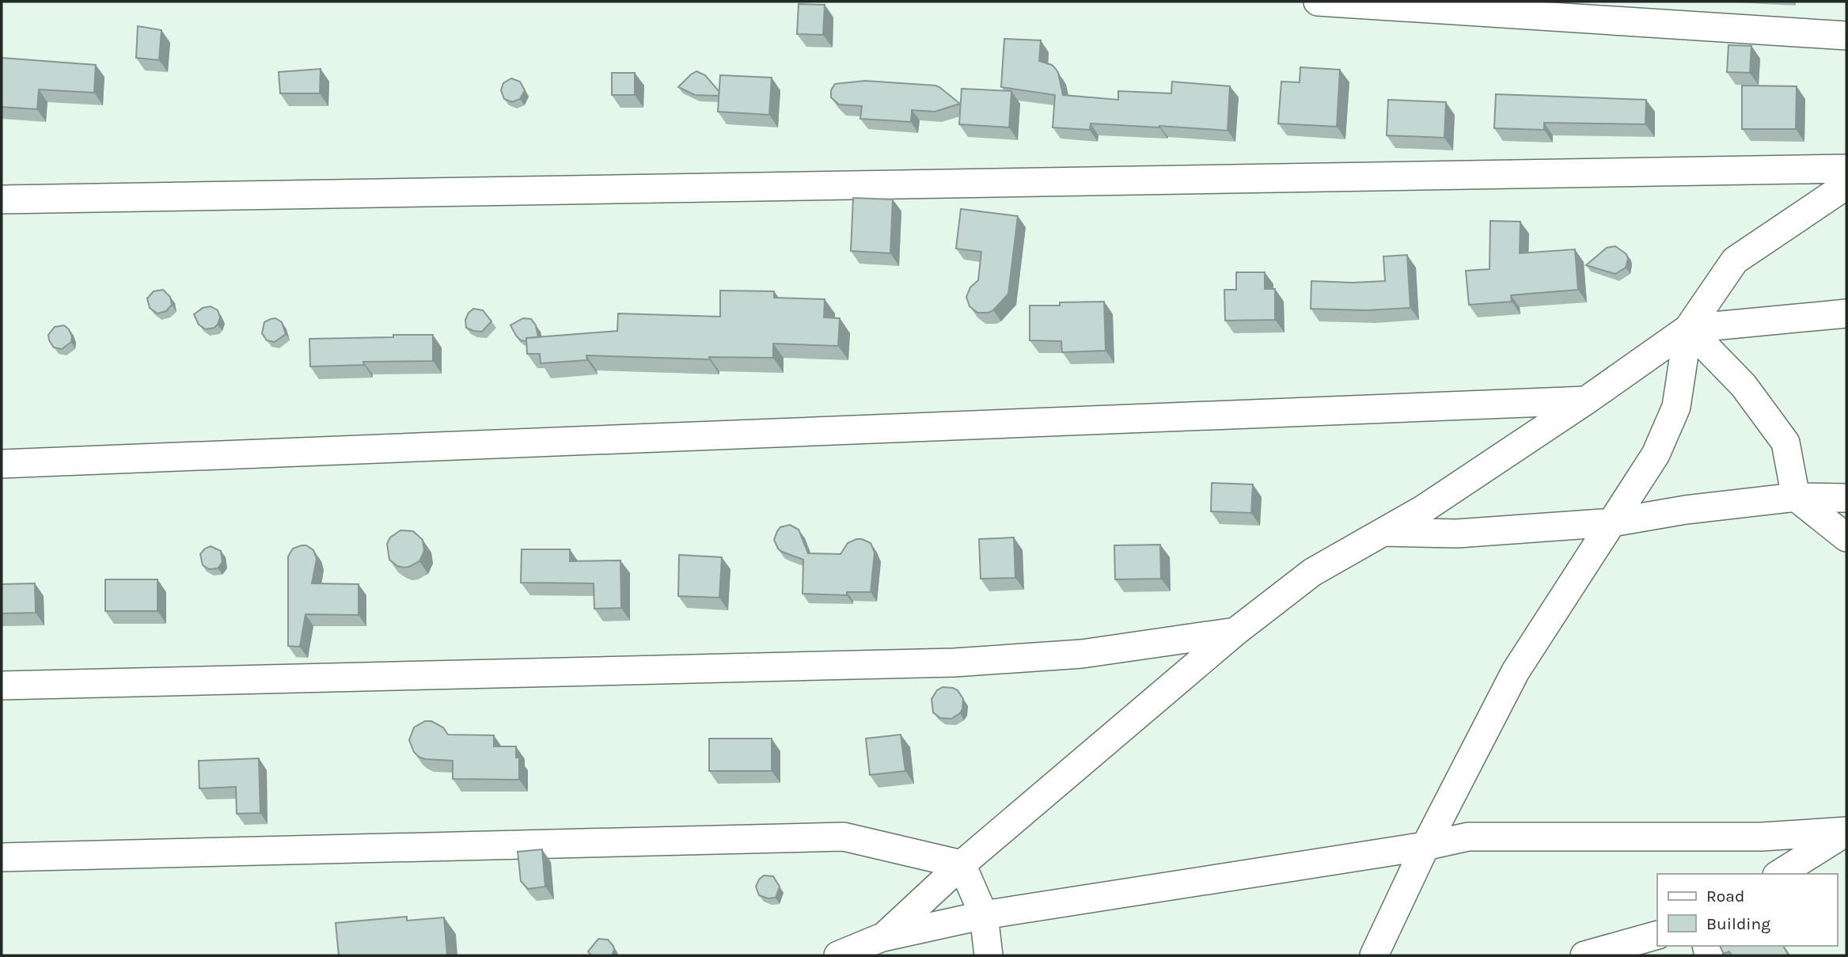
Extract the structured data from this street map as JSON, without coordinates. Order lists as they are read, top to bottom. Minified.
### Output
{"legend":["Road","Building"]}
